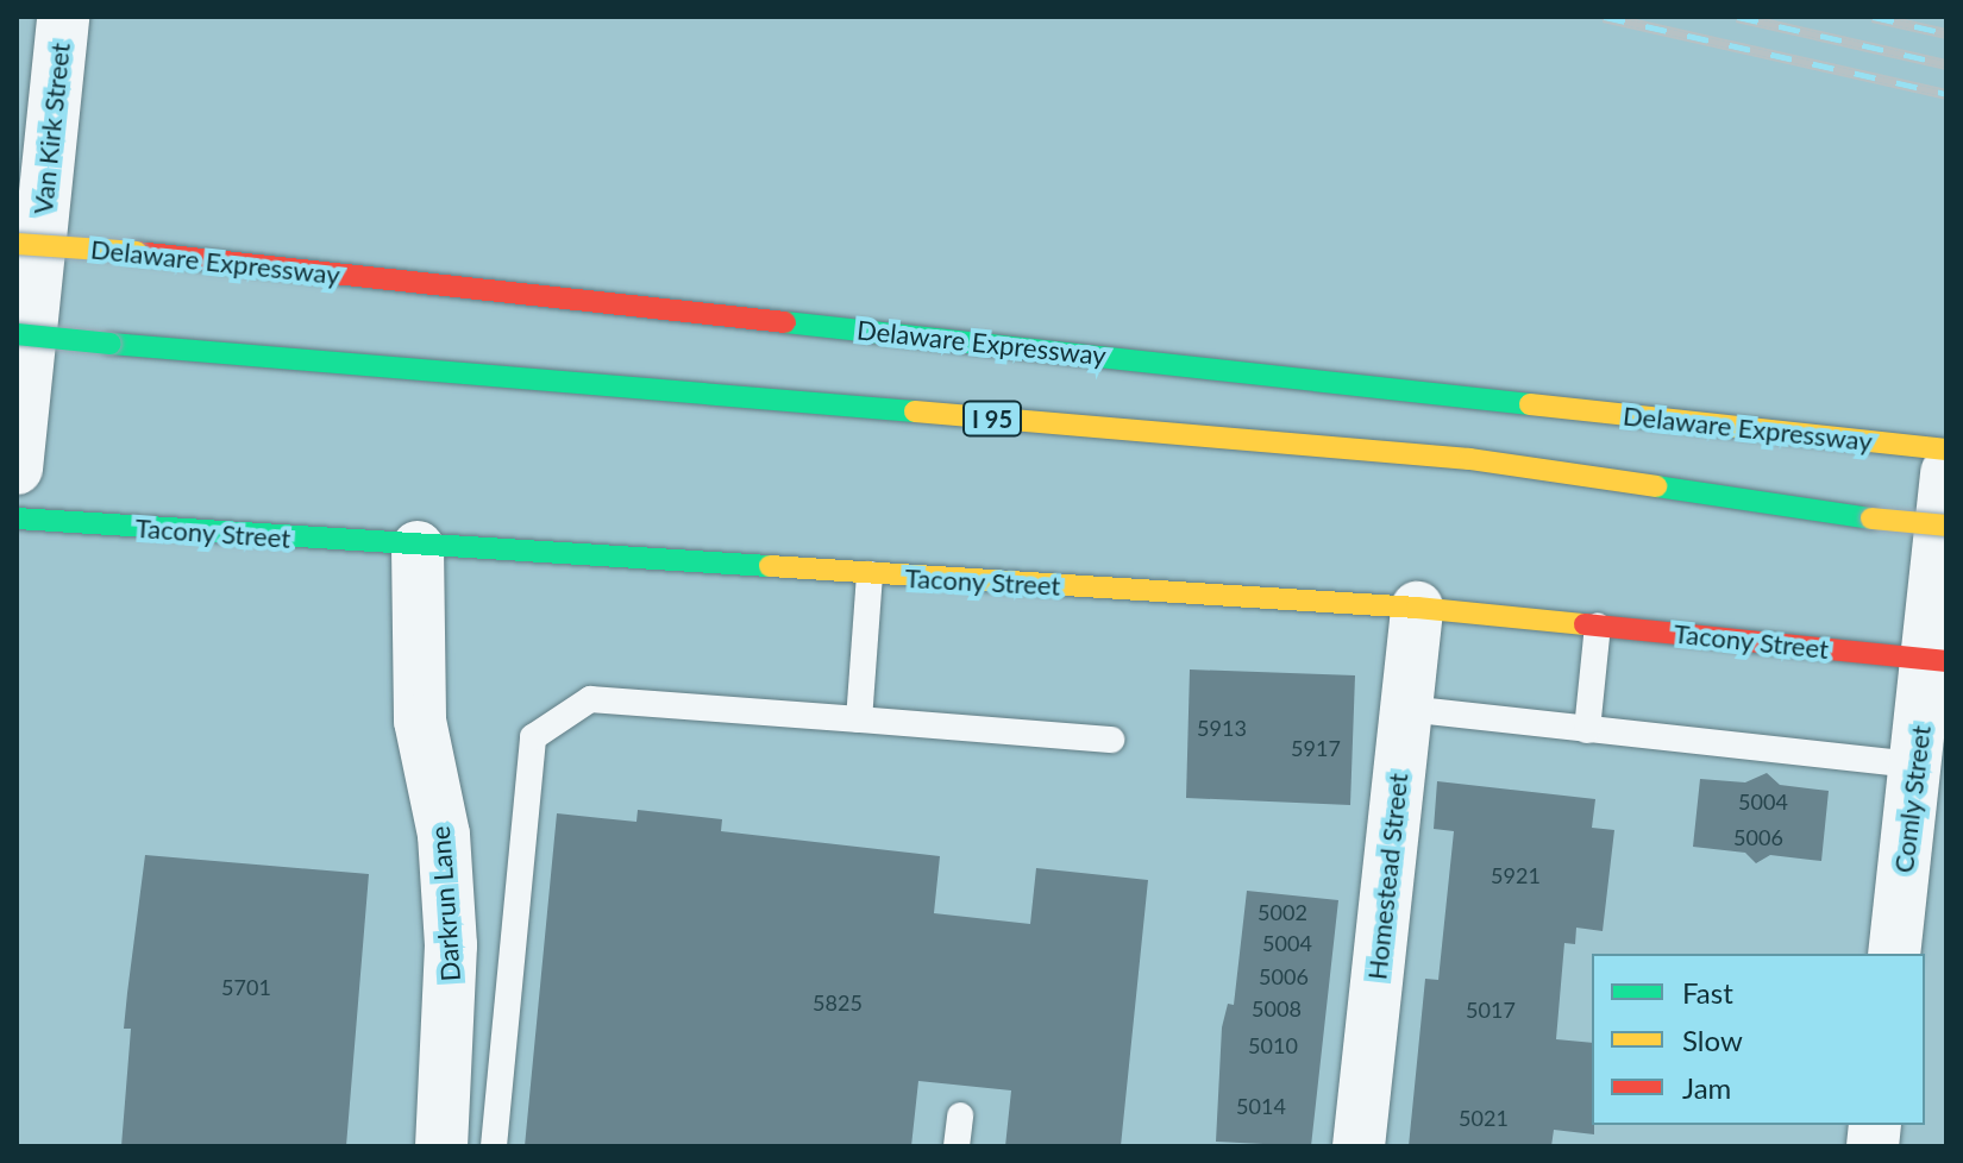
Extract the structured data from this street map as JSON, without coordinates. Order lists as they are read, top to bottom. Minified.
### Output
{"streets":{"main road":["Delaware Expressway","I 95","Tacony Street"],"street":["Van Kirk Street","Comly Street","Homestead Street","Darkrun Lane"]},"crossings":[["Tacony Street","Comly Street"],["Tacony Street","Homestead Street"],["Tacony Street","Darkrun Lane"]],"house_numbers":["5913","5917","5004","5006","5921","5002","5004","5006","5701","5825","5008","5017","5010","5014","5021"],"legend":["Fast","Slow","Jam"]}
